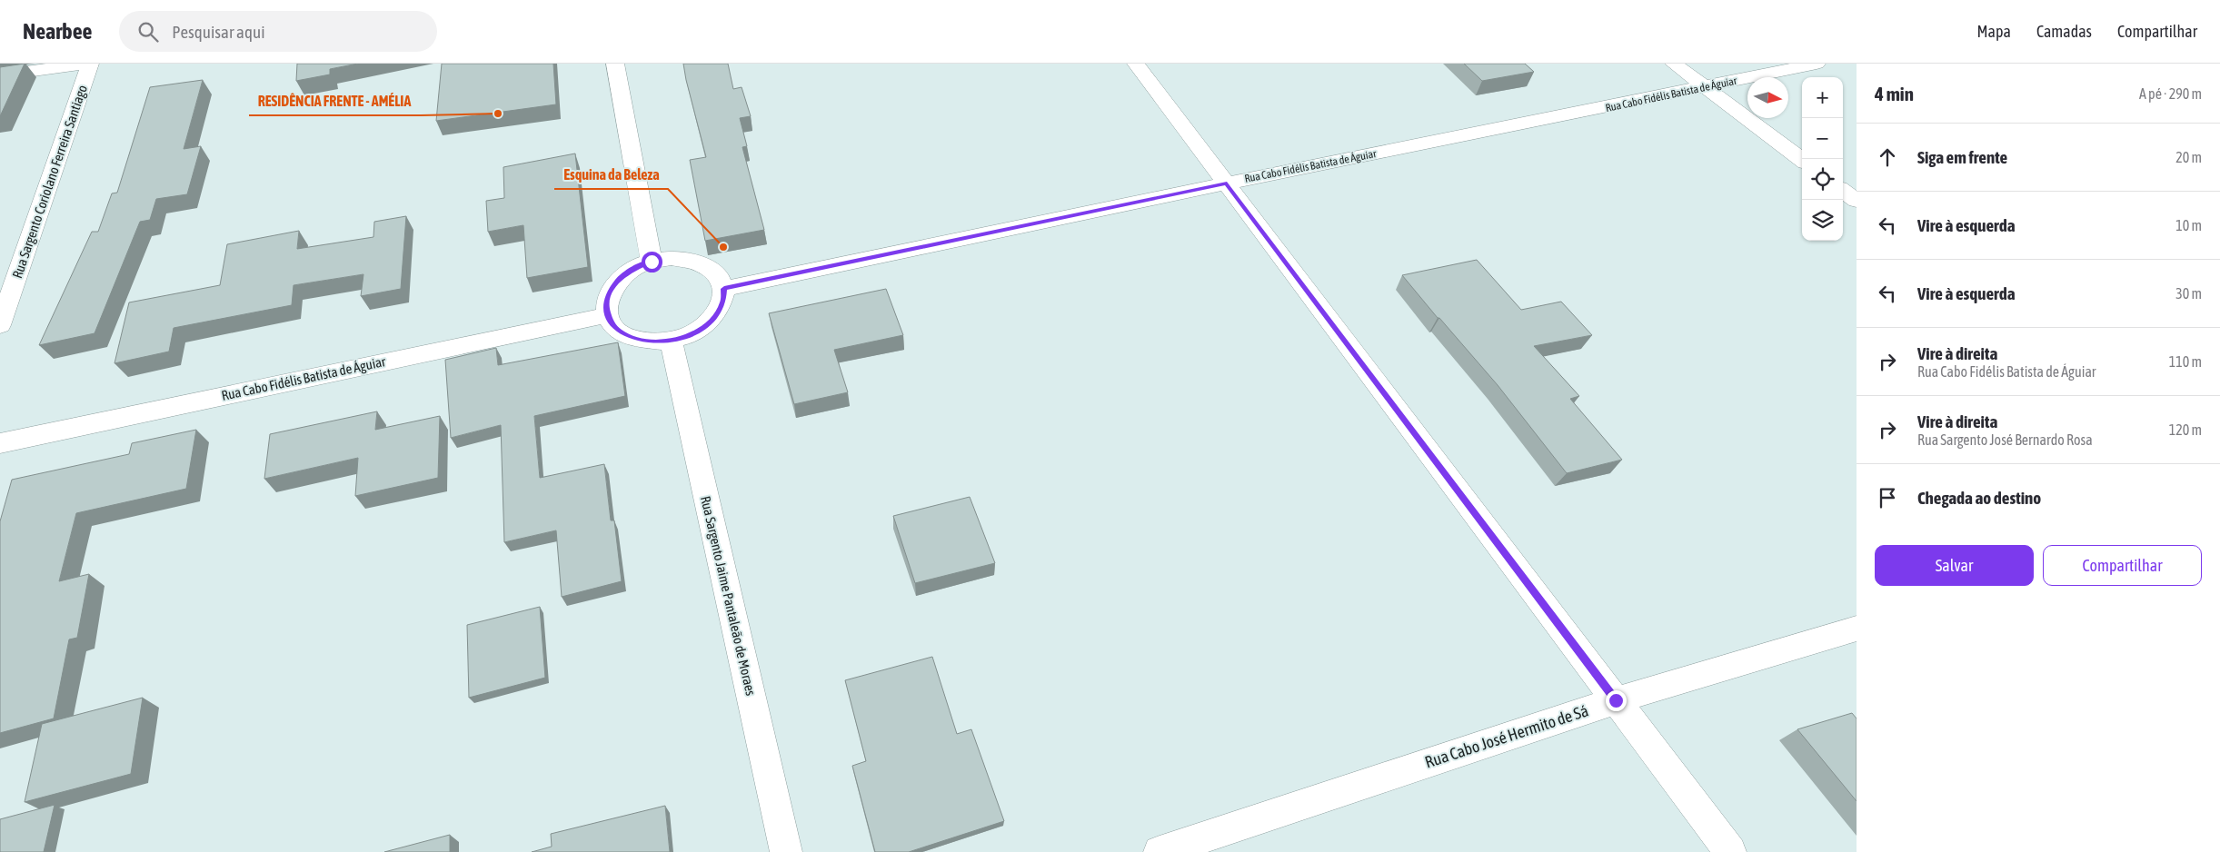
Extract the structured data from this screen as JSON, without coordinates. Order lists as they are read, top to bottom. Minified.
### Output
{"streets":{"street":["Rua Cabo Fidélis Batista de Águiar","Rua Sargento Coriolano Ferreira Santiago","Rua Sargento Jaime Pantaleão de Moraes","Rua Cabo José Hermito de Sá"]},"crossings":[["Rua Cabo Fidélis Batista de Águiar","Rua Sargento Jaime Pantaleão de Moraes"]],"places":["RESIDÊNCIA FRENTE - AMÉLIA","Esquina da Beleza"],"north":"right","page":{"header":"Nearbee","search":"Pesquisar aqui","nav":["Mapa","Camadas","Compartilhar"],"heading":["4 min","A pé · 290 m"],"map_buttons":["+","−"],"list":[["Siga em frente","20 m"],["Vire à esquerda","10 m"],["Vire à esquerda","30 m"],["Vire à direita","Rua Cabo Fidélis Batista de Águiar","110 m"],["Vire à direita","Rua Sargento José Bernardo Rosa","120 m"],"Chegada ao destino"],"buttons":["Salvar","Compartilhar"]}}
